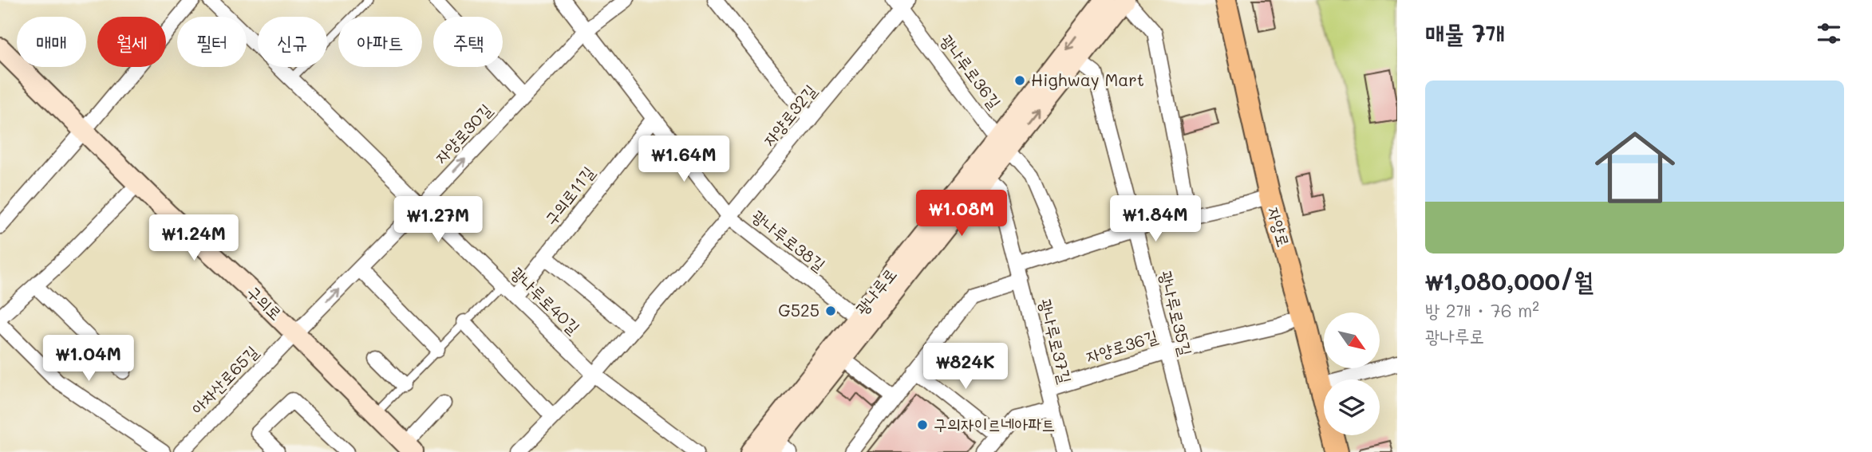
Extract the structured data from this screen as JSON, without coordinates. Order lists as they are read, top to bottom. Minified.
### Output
{"streets":{"main road":["자양로","광나루로","구의로"],"street":["광나루로36길","자양로32길","자양로30길","구의로11길","광나루로38길","광나루로40길","광나루로35길","광나루로37길","자양로36길","아차산로65길"]},"crossings":[["광나루로36길","자양로32길"],["광나루로36길","광나루로"],["자양로32길","광나루로38길"],["자양로32길","광나루로40길"],["자양로30길","광나루로38길"],["자양로30길","광나루로40길"],["자양로30길","구의로"],["자양로30길","아차산로65길"],["구의로11길","광나루로38길"],["구의로11길","광나루로40길"],["자양로","자양로36길"],["광나루로38길","광나루로"],["광나루로","광나루로35길"],["광나루로","광나루로37길"],["구의로","아차산로65길"],["광나루로35길","자양로36길"],["광나루로37길","자양로36길"]],"one_way":["자양로30길"],"places":["Highway Mart","G525","구의자이르네아파트"],"north":"bottom right","page":{"heading":"매물 7개","chip":["매매","월세","필터","신규","아파트","주택"],"list":[{"name":"₩1,080,000/월","note":"방 2개 · 76 m² · 광나루로"}],"price":["₩1.64M","₩1.08M","₩1.84M","₩1.27M","₩1.24M","₩1.04M","₩824K"]}}
